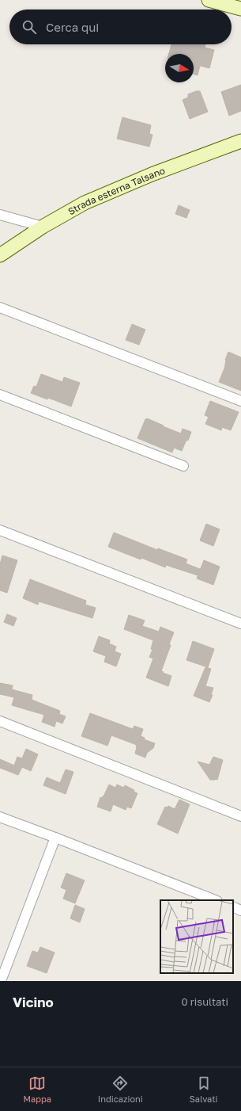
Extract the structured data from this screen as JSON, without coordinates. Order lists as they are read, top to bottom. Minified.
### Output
{"streets":{"street":["Strada esterna Talsano"]},"north":"right","page":{"search":"Cerca qui","heading":["Vicino","0 risultati"],"nav":["Mappa","Indicazioni","Salvati"]}}
